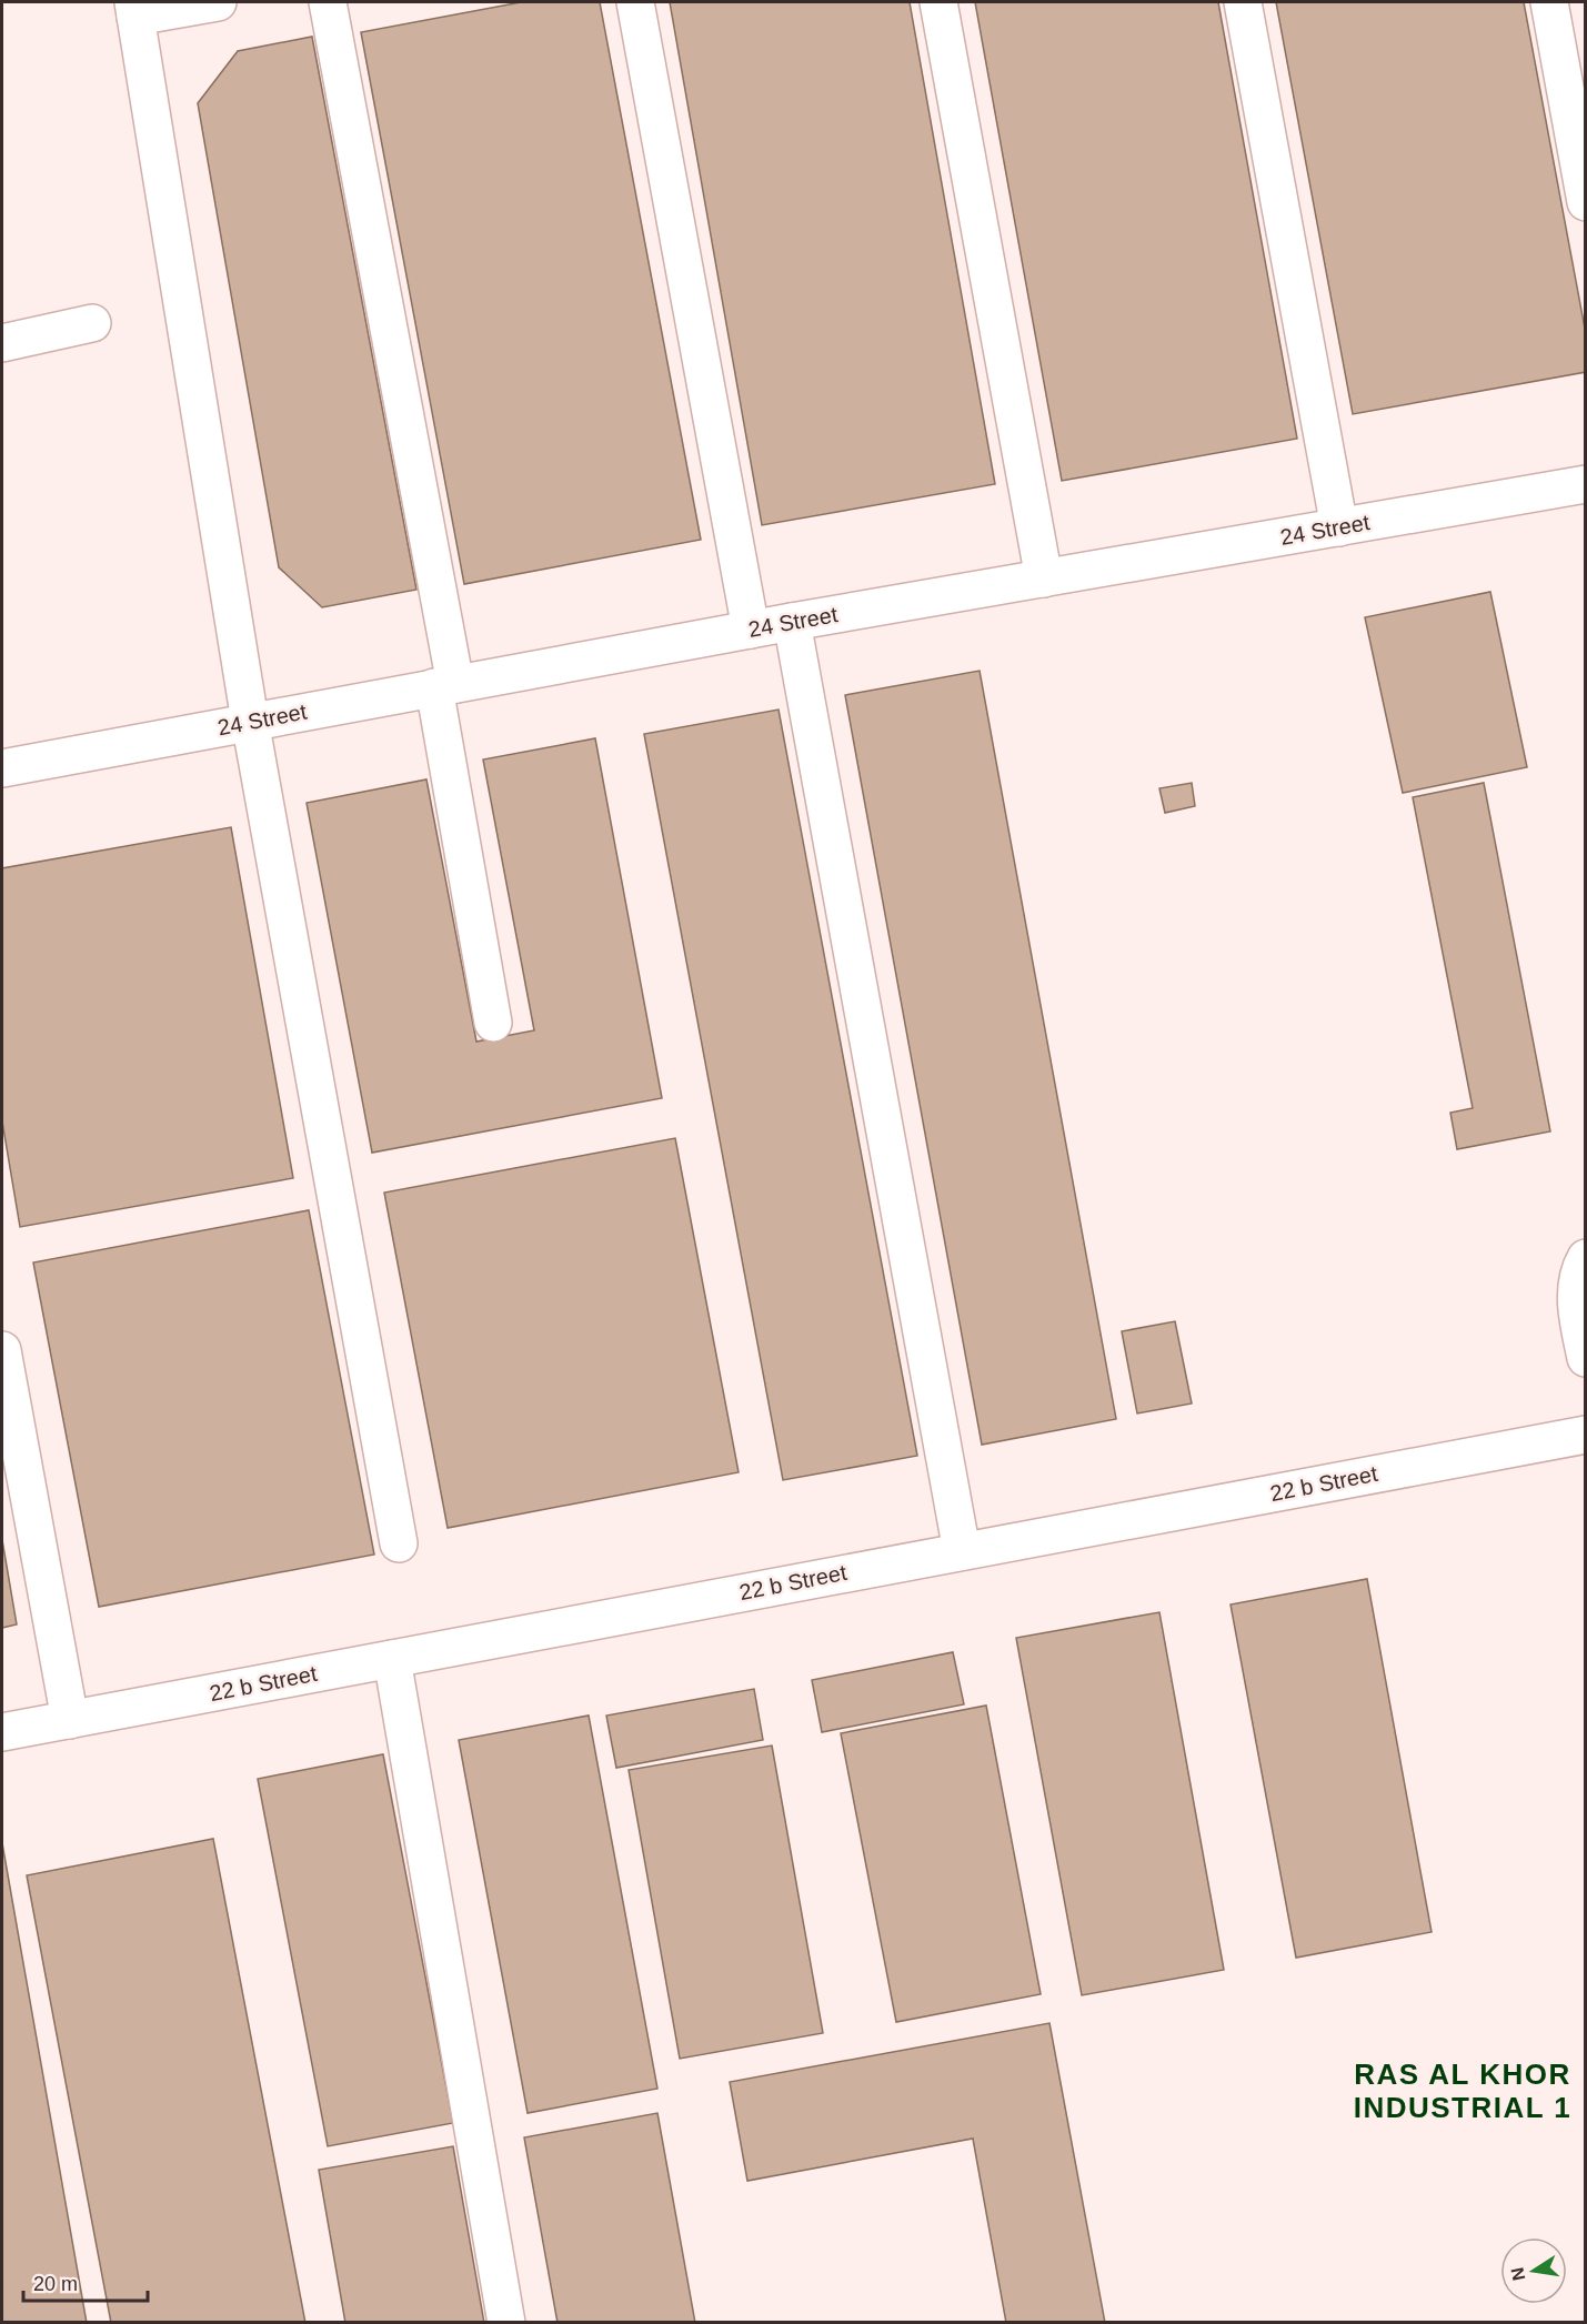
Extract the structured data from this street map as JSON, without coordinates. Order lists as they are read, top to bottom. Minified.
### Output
{"streets":{"street":["24 Street","22 b Street"]},"districts":["RAS AL KHOR INDUSTRIAL 1"],"scale_bar":"20 m","north":"left"}
